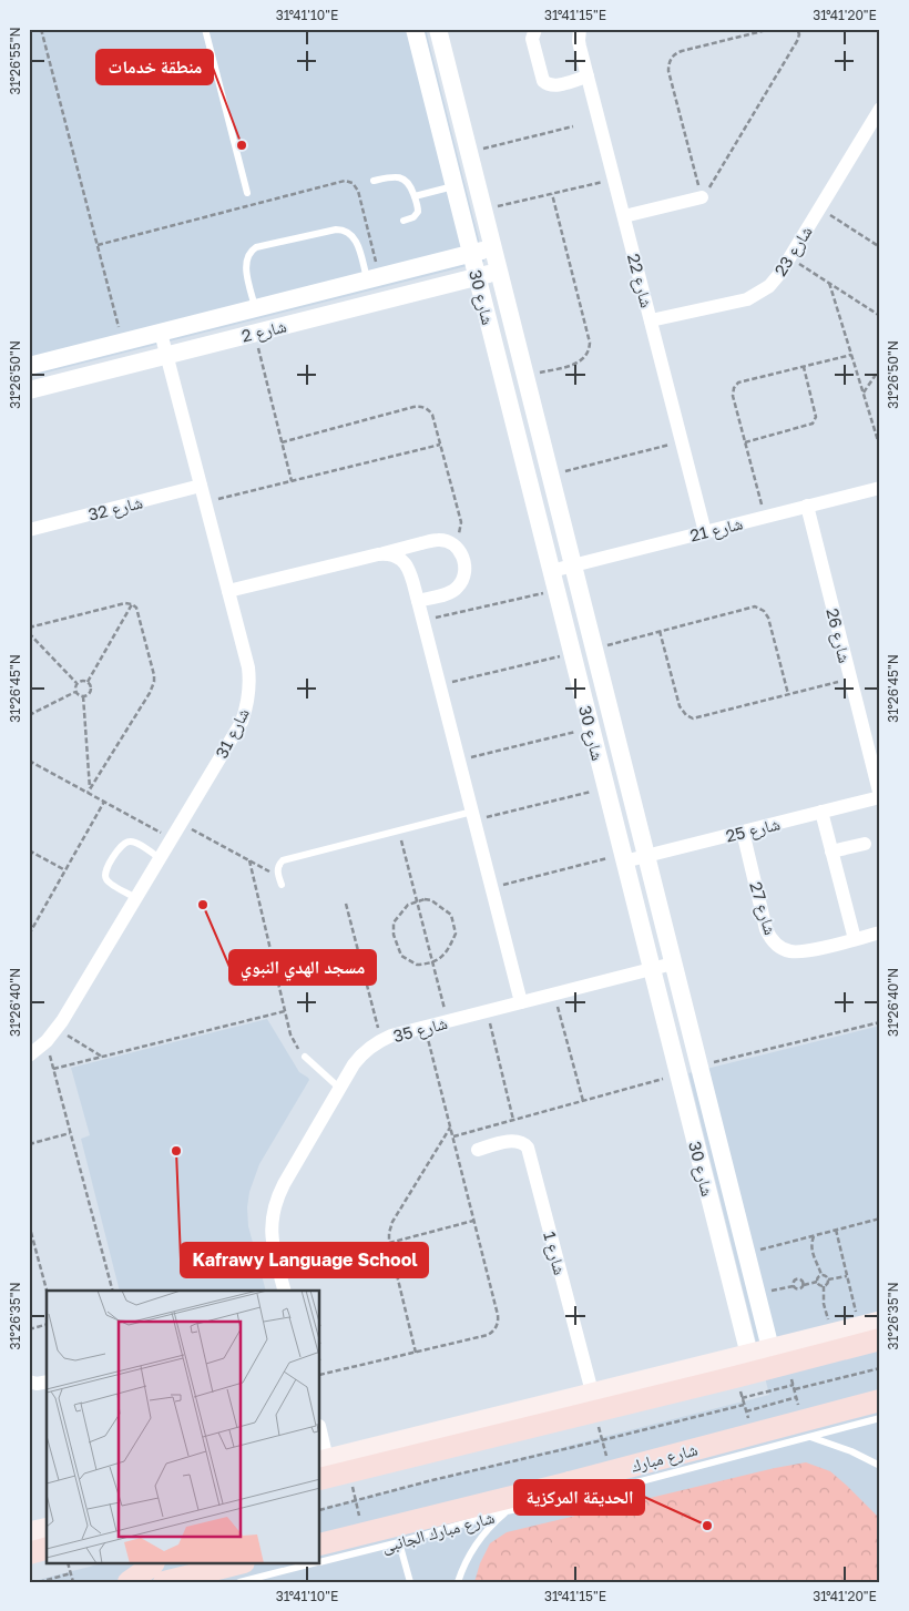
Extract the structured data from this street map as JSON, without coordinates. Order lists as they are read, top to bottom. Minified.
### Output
{"streets":{"main road":["شارع مبارك"],"street":["شارع 23","شارع 22","شارع 30","شارع 2","شارع 32","شارع 21","شارع 26","شارع 31","شارع 25","شارع 27","شارع 35","شارع 1"],"lane":["شارع مبارك الجانبى"]},"crossings":[["شارع 23","شارع 22"],["شارع 22","شارع 21"],["شارع 30","شارع 2"],["شارع 30","شارع 21"],["شارع 30","شارع 25"],["شارع 30","شارع 35"],["شارع 2","شارع 31"],["شارع 32","شارع 31"],["شارع 21","شارع 26"],["شارع 26","شارع 25"],["شارع 25","شارع 27"],["شارع مبارك","شارع مبارك الجانبى"]],"places":["منطقة خدمات","مسجد الهدي النبوي","Kafrawy Language School","الحديقة المركزية"],"coordinates":["31°41'10\"E","31°41'15\"E","31°41'20\"E","31°26'55\"N","31°26'50\"N","31°26'45\"N","31°26'40\"N","31°26'35\"N"]}
